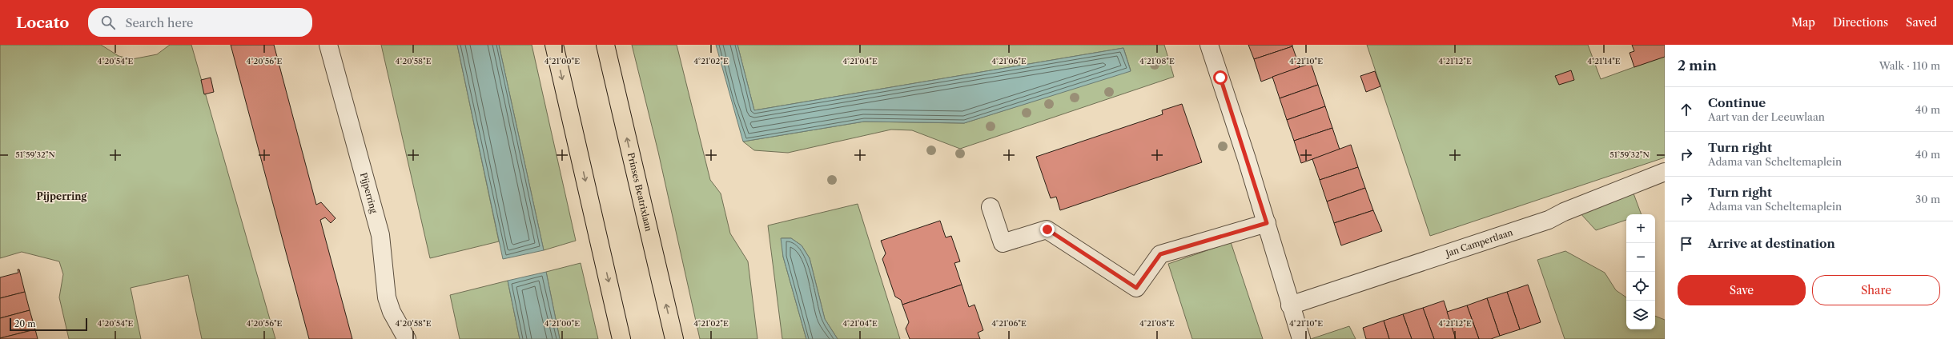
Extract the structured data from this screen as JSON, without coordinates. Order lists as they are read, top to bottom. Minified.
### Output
{"streets":{"main road":["Prinses Beatrixlaan"],"street":["Pijperring","Jan Campertlaan"]},"districts":["Pijperring"],"scale_bar":"20 m","page":{"header":"Locato","search":"Search here","nav":["Map","Directions","Saved"],"heading":["2 min","Walk · 110 m"],"list":[["Continue","Aart van der Leeuwlaan","40 m"],["Turn right","Adama van Scheltemaplein","40 m"],["Turn right","Adama van Scheltemaplein","30 m"],"Arrive at destination"],"map_buttons":["+","−"],"buttons":["Save","Share"],"scale":"20 m"},"coordinates":["4°20'54\"E","4°20'56\"E","4°20'58\"E","4°21'00\"E","4°21'02\"E","4°21'04\"E","4°21'06\"E","4°21'08\"E","4°21'10\"E","4°21'12\"E","4°21'14\"E","51°59'32\"N"]}
